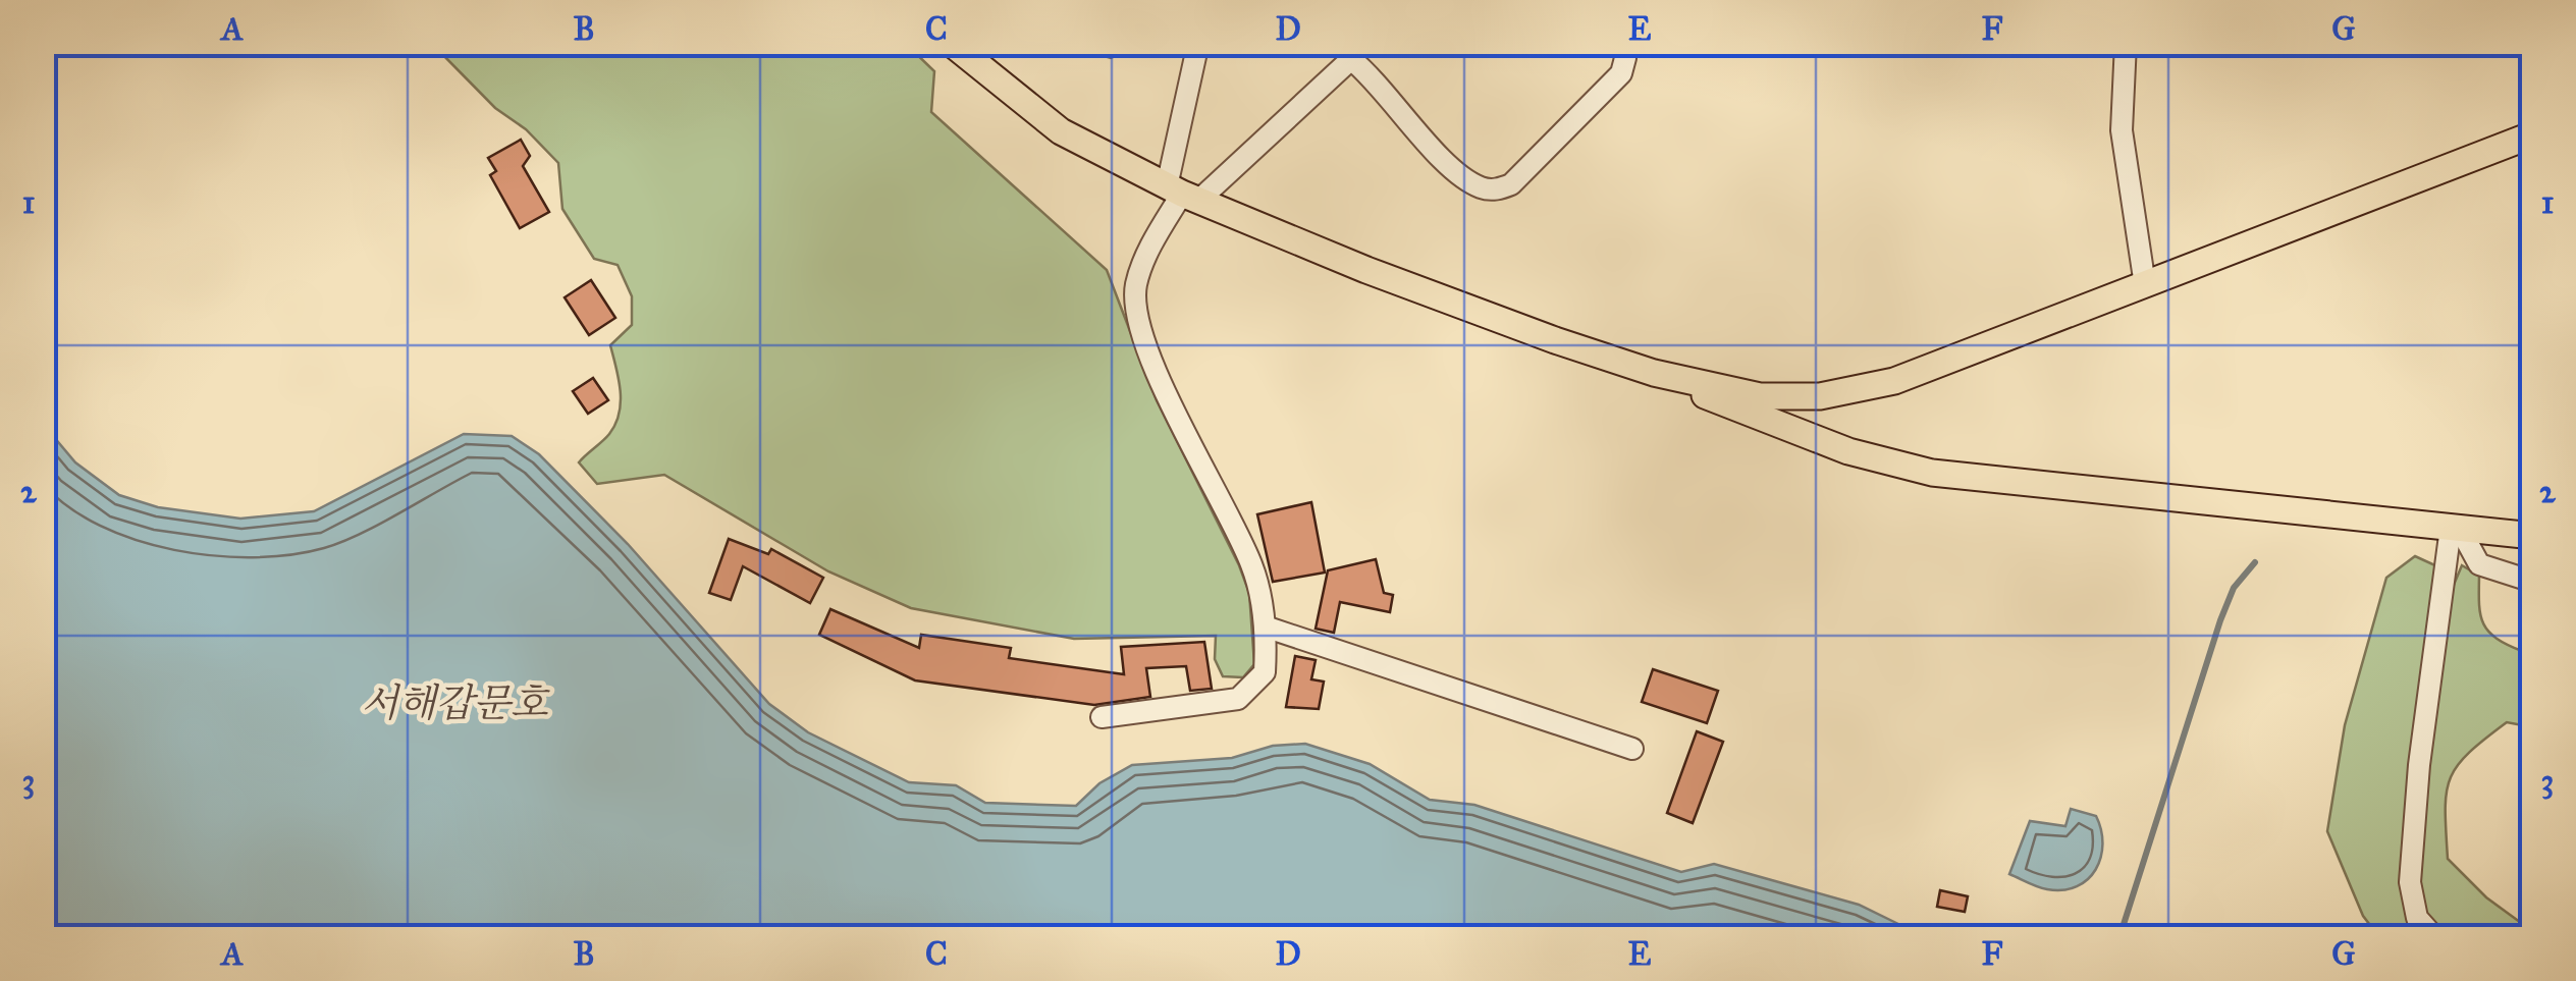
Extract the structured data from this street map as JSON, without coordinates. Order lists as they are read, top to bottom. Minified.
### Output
{"water":["서해갑문호"],"grid":{"columns":["A","B","C","D","E","F","G"],"rows":["1","2","3"]}}
